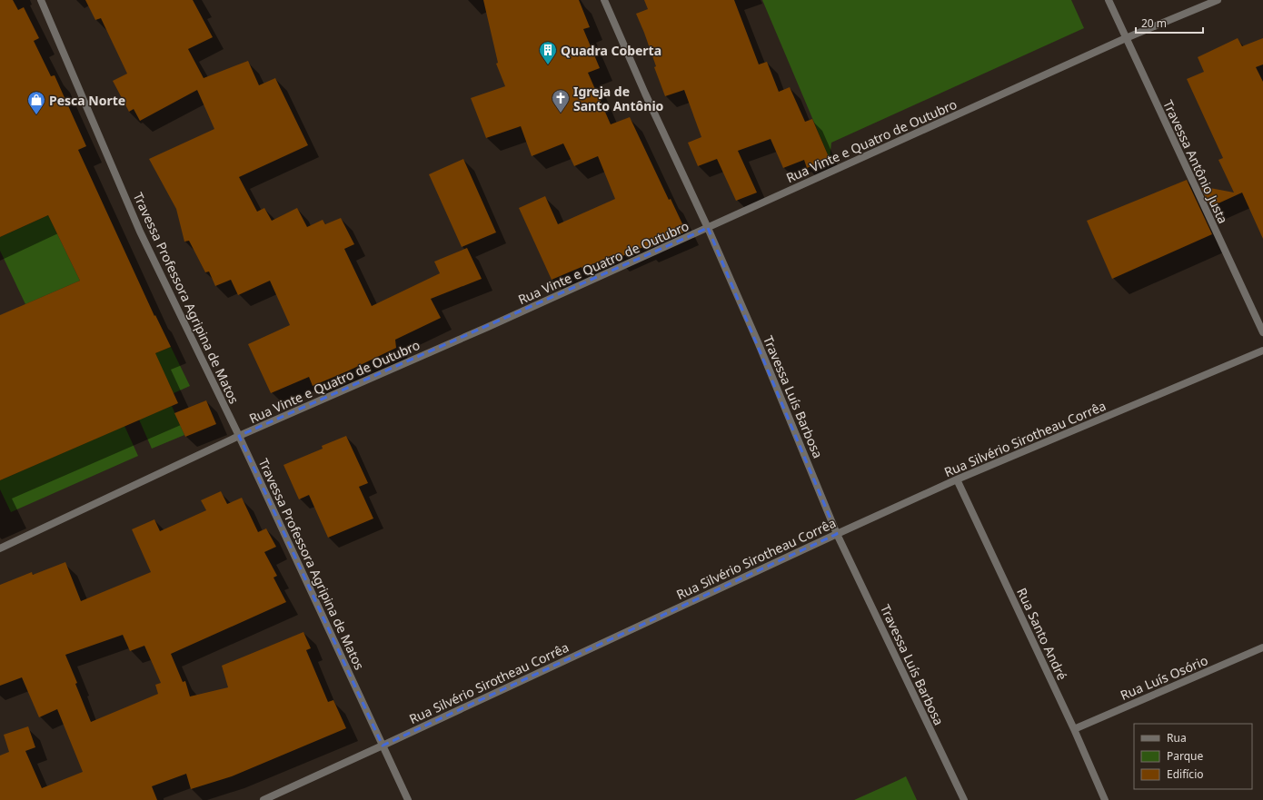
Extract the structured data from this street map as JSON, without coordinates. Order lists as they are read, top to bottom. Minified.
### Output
{"streets":{"street":["Rua Vinte e Quatro de Outubro","Travessa Antônio Justa","Travessa Professora Agripina de Matos","Travessa Luís Barbosa","Rua Silvério Sirotheau Corrêa","Rua Santo André","Rua Luís Osório"]},"crossings":[["Rua Vinte e Quatro de Outubro","Travessa Antônio Justa"],["Rua Vinte e Quatro de Outubro","Travessa Professora Agripina de Matos"],["Rua Vinte e Quatro de Outubro","Travessa Luís Barbosa"],["Travessa Professora Agripina de Matos","Rua Silvério Sirotheau Corrêa"],["Travessa Luís Barbosa","Rua Silvério Sirotheau Corrêa"],["Rua Silvério Sirotheau Corrêa","Rua Santo André"],["Rua Santo André","Rua Luís Osório"]],"places":{"building":["Quadra Coberta"],"church":["Igreja de Santo Antônio"],"shop":["Pesca Norte"]},"legend":["Rua","Parque","Edifício"],"scale_bar":"20 m"}
